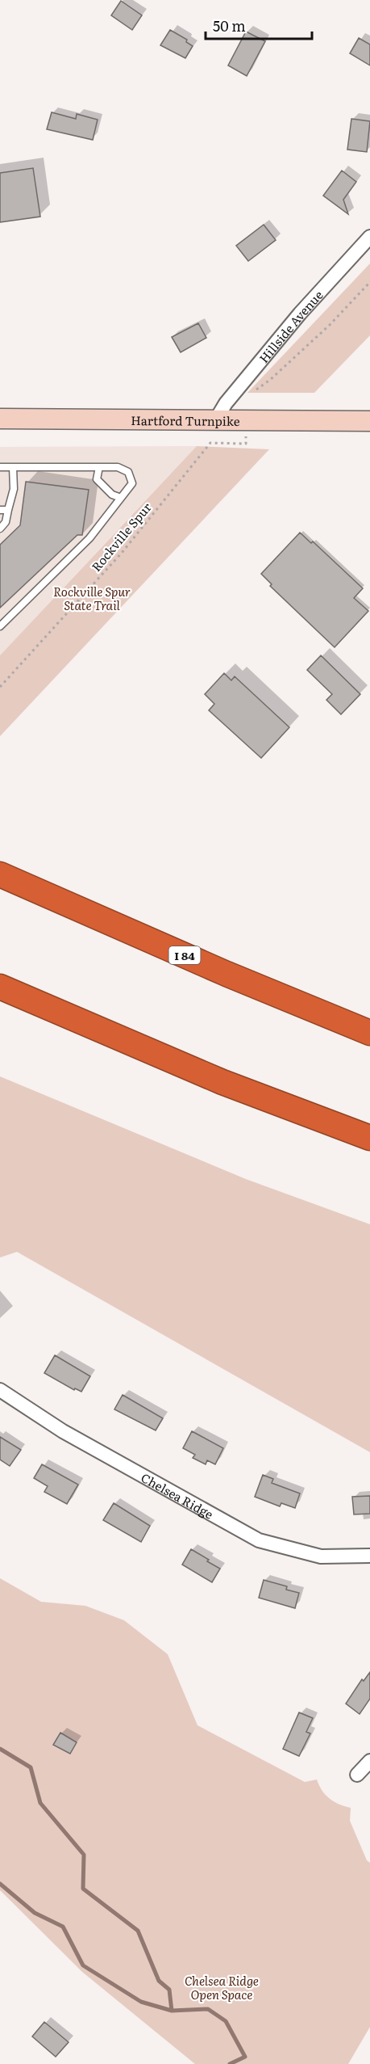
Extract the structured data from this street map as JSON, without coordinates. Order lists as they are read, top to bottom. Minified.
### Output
{"streets":{"highway":["I 84"],"main road":["Hartford Turnpike"],"street":["Hillside Avenue","Chelsea Ridge"],"path":["Rockville Spur"]},"crossings":[["Hillside Avenue","Hartford Turnpike"]],"parks":["Rockville Spur State Trail","Chelsea Ridge Open Space"],"scale_bar":"50 m"}
